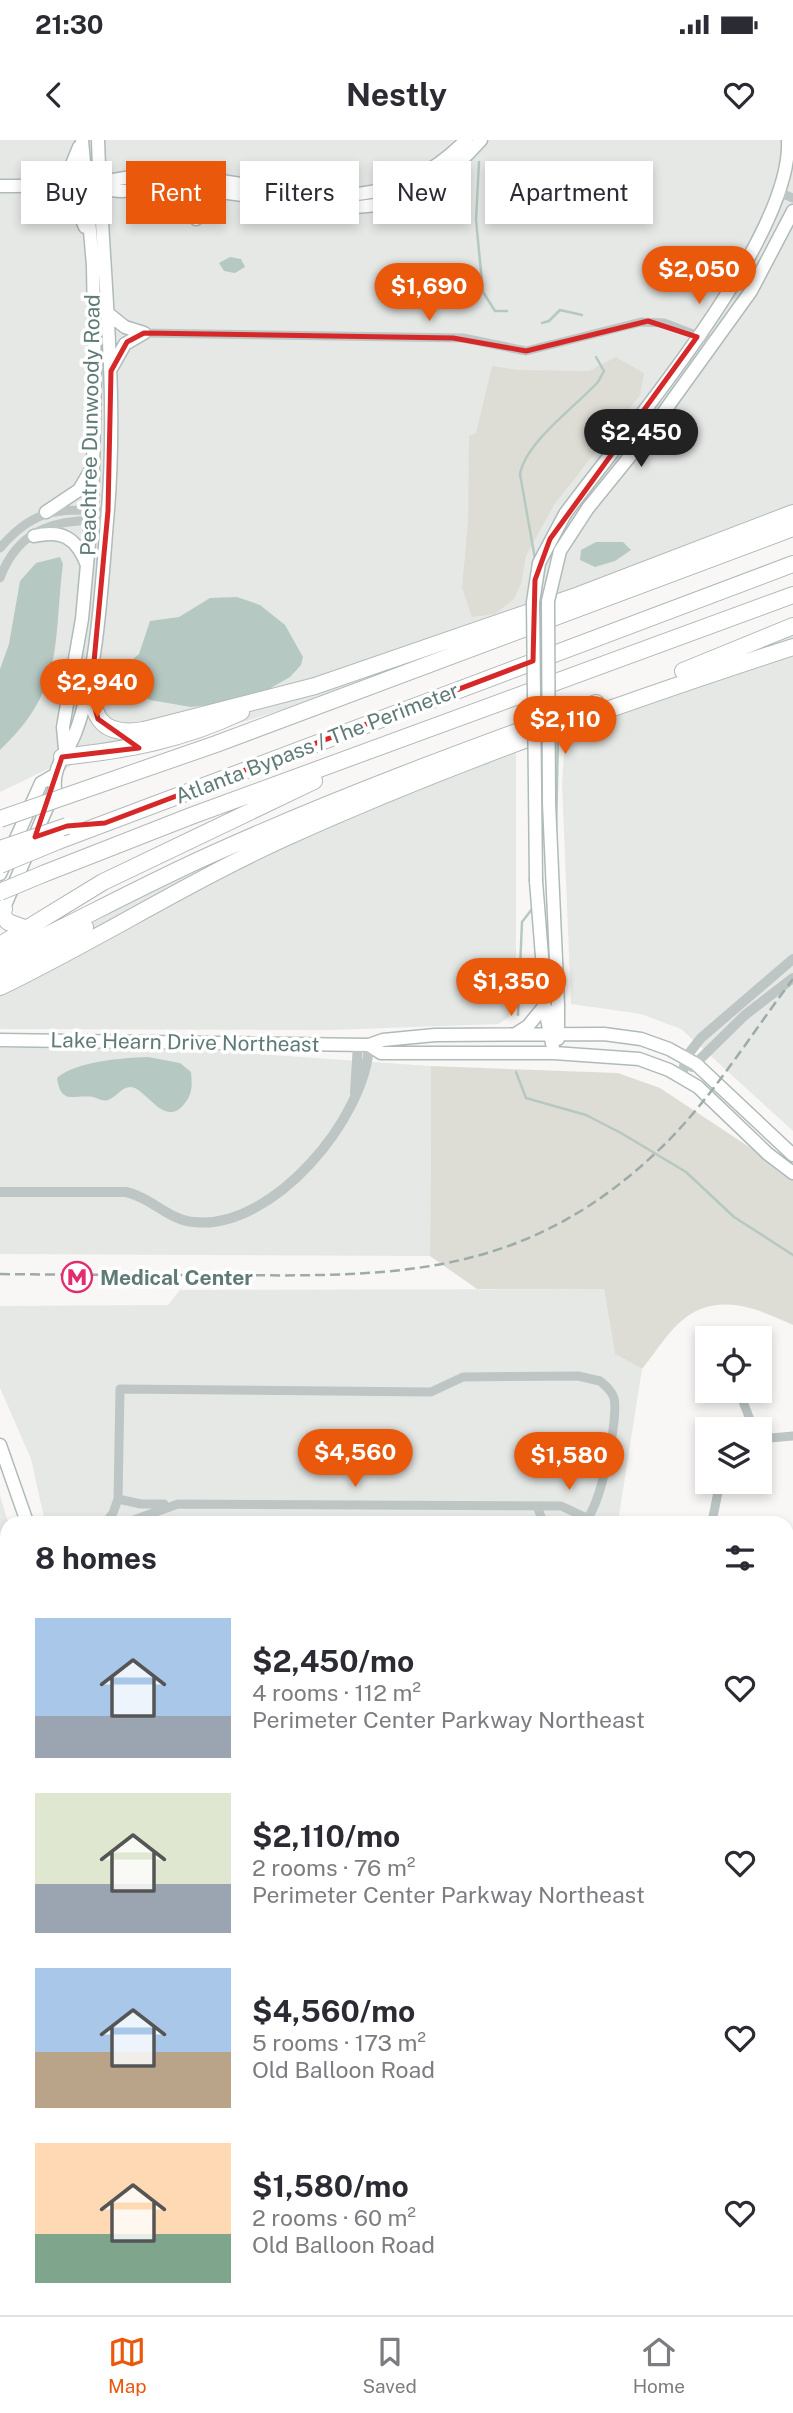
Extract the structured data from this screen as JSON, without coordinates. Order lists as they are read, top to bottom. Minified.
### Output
{"streets":{"highway":["Atlanta Bypass / The Perimeter"],"main road":["Peachtree Dunwoody Road","Lake Hearn Drive Northeast"]},"places":{"metro station":["Medical Center"]},"page":{"status":"21:30","header":"Nestly","chip":["Buy","Rent","Filters","New","Apartment"],"price":["$2,050","$1,690","$2,450","$2,940","$2,110","$1,350","$4,560","$1,580"],"heading":"8 homes","list":[{"name":"$2,450/mo","note":"4 rooms · 112 m² · Perimeter Center Parkway Northeast"},{"name":"$2,110/mo","note":"2 rooms · 76 m² · Perimeter Center Parkway Northeast"},{"name":"$4,560/mo","note":"5 rooms · 173 m² · Old Balloon Road"},{"name":"$1,580/mo","note":"2 rooms · 60 m² · Old Balloon Road"}],"tabs":["Map","Saved","Home"]}}
